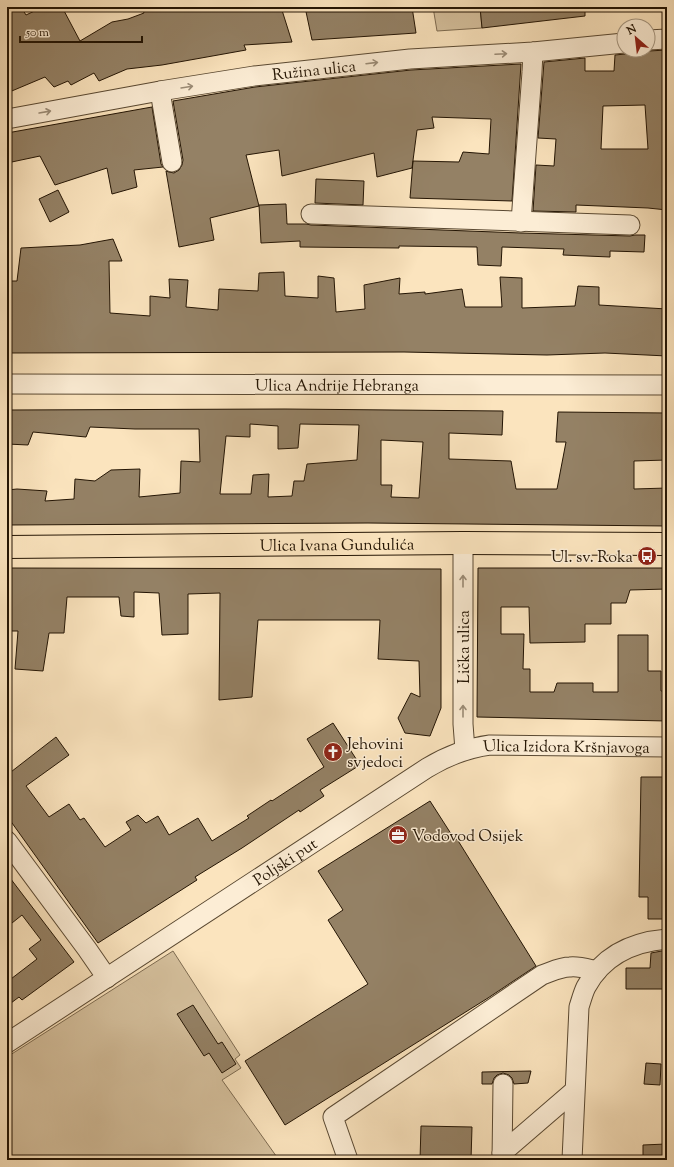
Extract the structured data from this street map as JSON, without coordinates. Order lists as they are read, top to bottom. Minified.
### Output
{"streets":{"main road":["Ulica Ivana Gundulića"],"street":["Ružina ulica","Ulica Andrije Hebranga","Lička ulica","Ulica Izidora Kršnjavoga","Poljski put"]},"crossings":[["Ulica Ivana Gundulića","Lička ulica"],["Lička ulica","Ulica Izidora Kršnjavoga"],["Lička ulica","Poljski put"],["Ulica Izidora Kršnjavoga","Poljski put"]],"one_way":["Lička ulica"],"places":{"bus stop":["Ul. sv. Roka"],"church":["Jehovini svjedoci"],"office":["Vodovod Osijek"]},"scale_bar":"50 m","north":"top left"}
